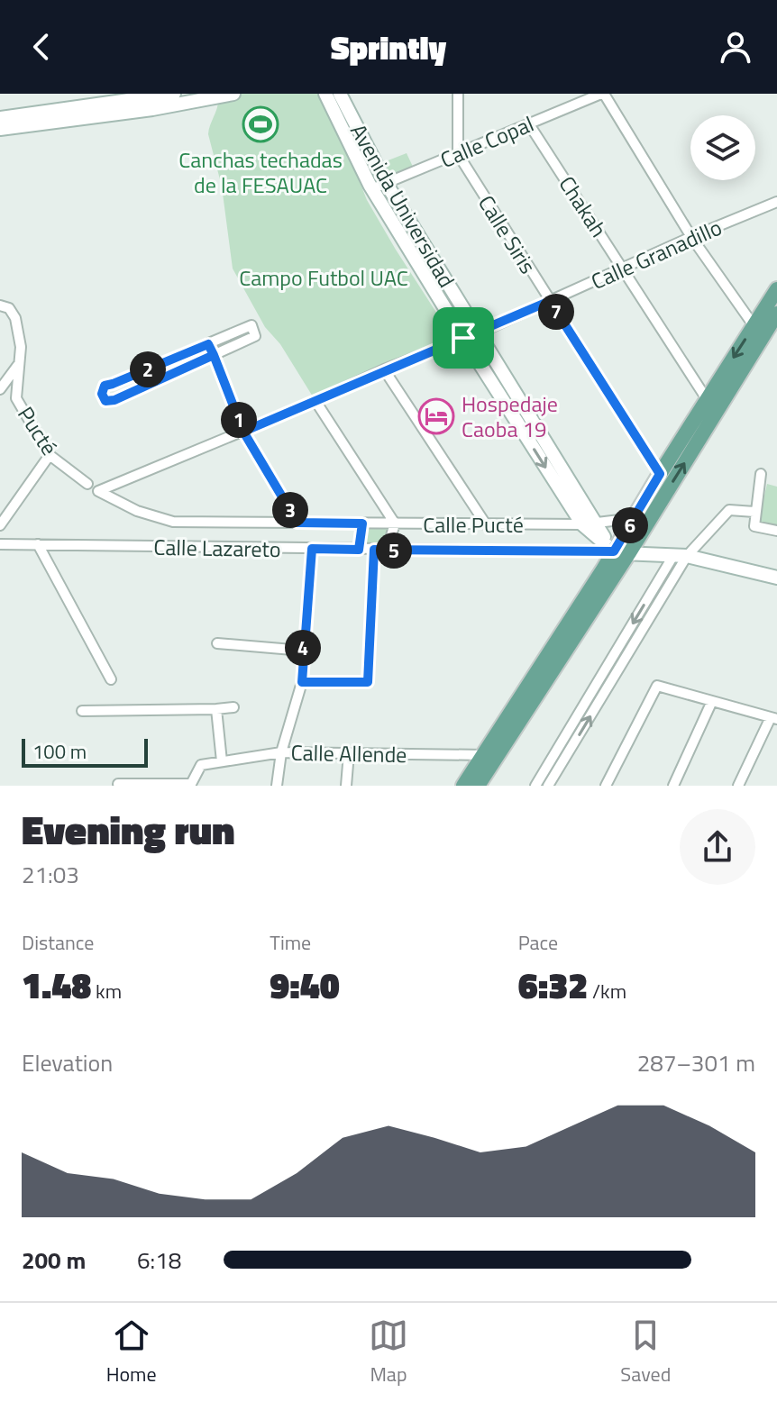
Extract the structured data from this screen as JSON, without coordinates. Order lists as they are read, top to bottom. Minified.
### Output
{"streets":{"street":["Calle Copal","Avenida Universidad","Chakah","Calle Siris","Calle Granadillo","Pucté","Calle Pucté","Calle Lazareto","Calle Allende"]},"crossings":[["Calle Copal","Avenida Universidad"],["Calle Copal","Chakah"],["Calle Copal","Calle Siris"],["Avenida Universidad","Calle Granadillo"],["Avenida Universidad","Calle Pucté"],["Avenida Universidad","Calle Lazareto"],["Chakah","Calle Granadillo"],["Calle Siris","Calle Granadillo"],["Calle Granadillo","Calle Pucté"]],"parks":["Campo Futbol UAC"],"places":{"sports":["Canchas techadas de la FESAUAC"],"hotel":["Hospedaje Caoba 19"]},"scale_bar":"100 m","page":{"header":"Sprintly","pins":["7","2","1","3","6","5","4"],"scale":"100 m","heading":["Evening run","21:03"],"stats":[["Distance","1.48 km"],["Time","9:40"],["Pace","6:32 /km"]],"chart":["Elevation","287–301 m"],"list":[{"name":"200 m","note":"6:18"}],"tabs":["Home","Map","Saved"]}}
